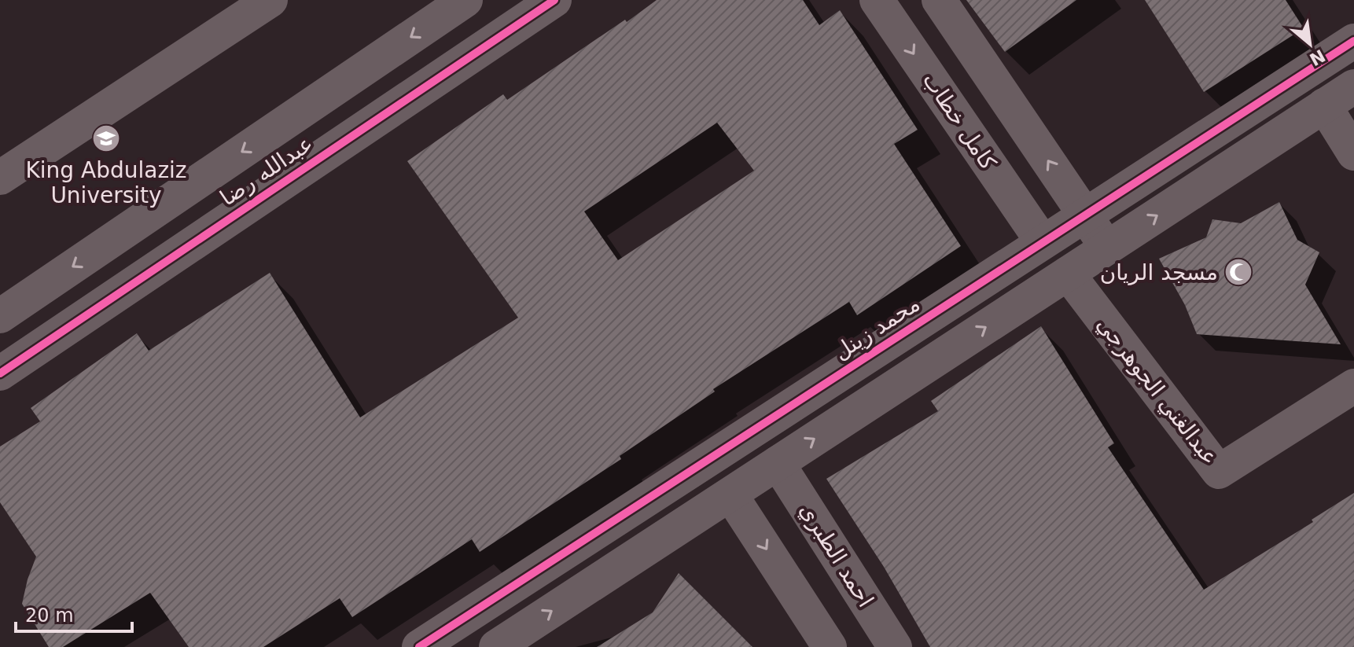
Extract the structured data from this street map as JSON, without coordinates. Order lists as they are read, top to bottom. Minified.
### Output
{"streets":{"street":["كامل خطاب","عبدالله رضا","محمد زينل","عبدالغني الجوهرجي","احمد الطبري"]},"crossings":[["كامل خطاب","محمد زينل"]],"places":{"school or university":["King Abdulaziz University"],"mosque":["مسجد الريان"]},"scale_bar":"20 m","north":"bottom right"}
